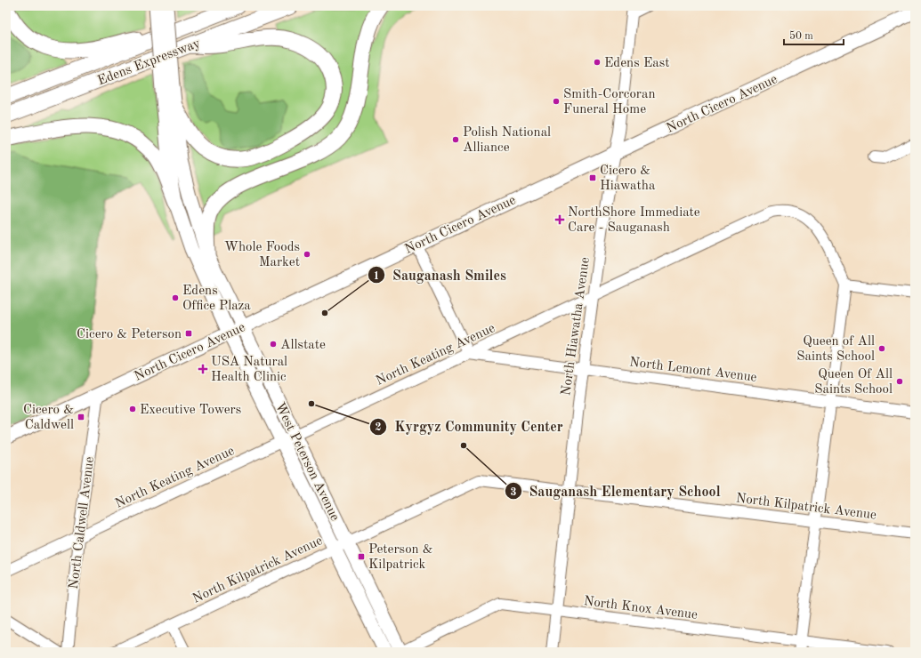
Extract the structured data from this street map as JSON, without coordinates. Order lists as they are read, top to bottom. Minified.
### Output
{"streets":{"highway":["Edens Expressway"],"main road":["North Cicero Avenue","West Peterson Avenue"],"street":["North Hiawatha Avenue","North Keating Avenue","North Lemont Avenue","North Kilpatrick Avenue","North Caldwell Avenue","North Knox Avenue"]},"crossings":[["North Cicero Avenue","North Hiawatha Avenue"],["North Cicero Avenue","West Peterson Avenue"],["North Cicero Avenue","North Caldwell Avenue"],["North Hiawatha Avenue","North Keating Avenue"],["North Hiawatha Avenue","North Lemont Avenue"],["North Hiawatha Avenue","North Kilpatrick Avenue"],["North Hiawatha Avenue","North Knox Avenue"],["North Keating Avenue","North Lemont Avenue"],["North Keating Avenue","West Peterson Avenue"],["North Keating Avenue","North Caldwell Avenue"],["West Peterson Avenue","North Kilpatrick Avenue"],["West Peterson Avenue","North Knox Avenue"]],"places":{"other":["Edens East","Smith-Corcoran Funeral Home","Polish National Alliance","Whole Foods Market","Edens Office Plaza","Sauganash Smiles","Allstate","Queen of All Saints School","Queen Of All Saints School","Kyrgyz Community Center","Executive Towers","Sauganash Elementary School"],"transit":["Cicero & Hiawatha","Cicero & Peterson","Cicero & Caldwell","Peterson & Kilpatrick"],"health":["NorthShore Immediate Care - Sauganash","USA Natural Health Clinic"]},"scale_bar":"50 m"}
